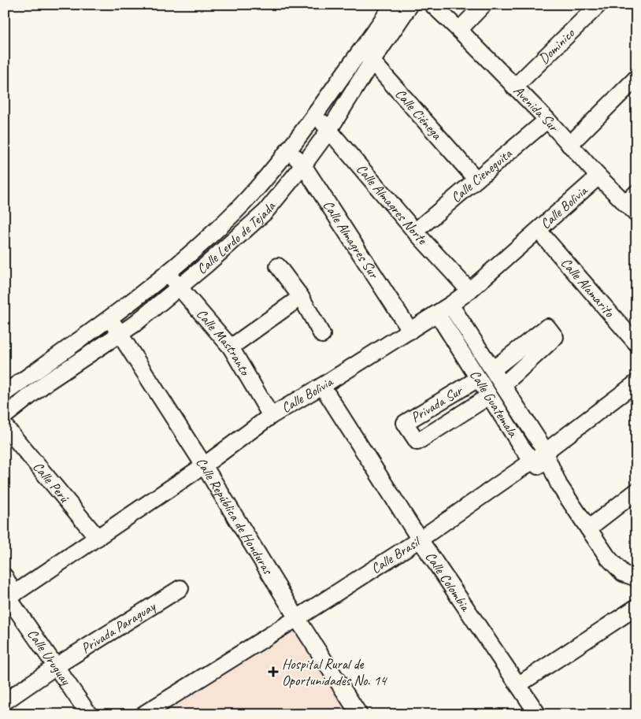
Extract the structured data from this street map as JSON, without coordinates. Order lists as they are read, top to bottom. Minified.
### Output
{"streets":{"street":["Dominico","Avenida Sur","Calle Ciénega","Calle Cieneguita","Calle Almagres Norte","Calle Bolivia","Calle Lerdo de Tejada","Calle Almagres Sur","Calle Alamarito","Calle Mastranto","Calle Guatemala","Privada Sur","Calle Perú","Calle República de Honduras","Calle Brasil","Calle Colombia","Privada Paraguay","Calle Uruguay"]},"crossings":[["Dominico","Avenida Sur"],["Avenida Sur","Calle Cieneguita"],["Avenida Sur","Calle Bolivia"],["Calle Ciénega","Calle Cieneguita"],["Calle Ciénega","Calle Lerdo de Tejada"],["Calle Cieneguita","Calle Almagres Norte"],["Calle Almagres Norte","Calle Bolivia"],["Calle Almagres Norte","Calle Lerdo de Tejada"],["Calle Bolivia","Calle Almagres Sur"],["Calle Bolivia","Calle Alamarito"],["Calle Bolivia","Calle Mastranto"],["Calle Bolivia","Calle Guatemala"],["Calle Bolivia","Calle Perú"],["Calle Bolivia","Calle República de Honduras"],["Calle Bolivia","Calle Colombia"],["Calle Bolivia","Calle Uruguay"],["Calle Lerdo de Tejada","Calle Almagres Sur"],["Calle Lerdo de Tejada","Calle Mastranto"],["Calle Lerdo de Tejada","Calle República de Honduras"],["Calle Guatemala","Privada Sur"],["Calle Guatemala","Calle Brasil"],["Calle República de Honduras","Calle Brasil"],["Calle Brasil","Calle Colombia"],["Privada Paraguay","Calle Uruguay"]],"places":{"health":["Hospital Rural de Oportunidades No. 14"]}}
